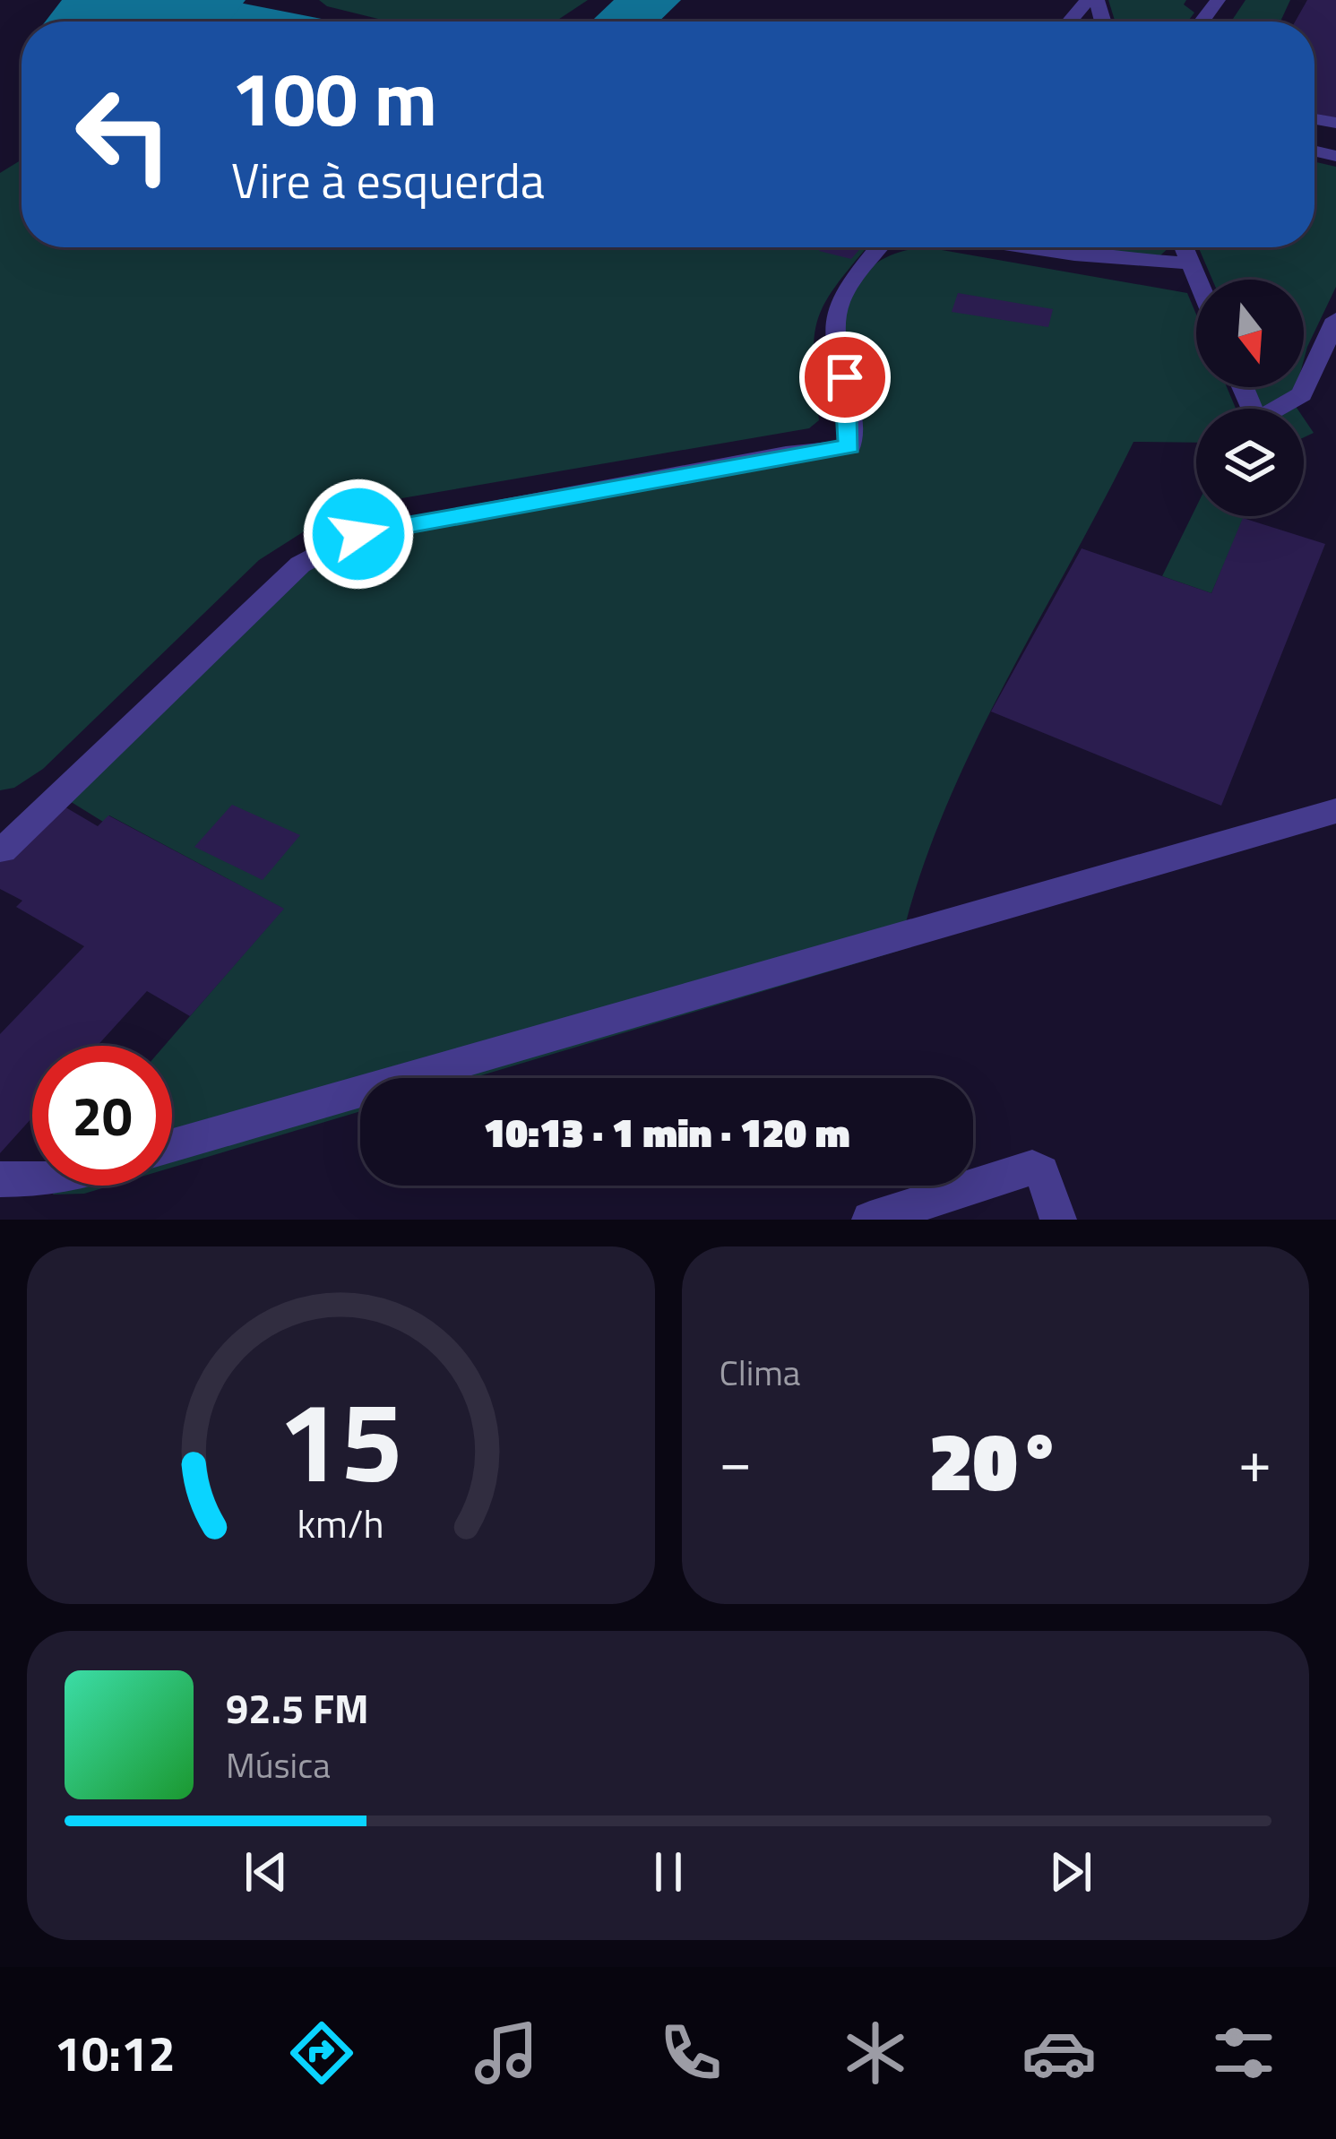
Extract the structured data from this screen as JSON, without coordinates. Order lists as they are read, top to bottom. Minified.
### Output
{"north":"bottom","page":{"turn":["100 m","Vire à esquerda"],"limit":"20","trip":"10:13 · 1 min · 120 m","tile":"Clima","heat":["−","20°","+"],"song":["92.5 FM","Música"],"tabs":"10:12","gauge":["15","km/h"]}}
